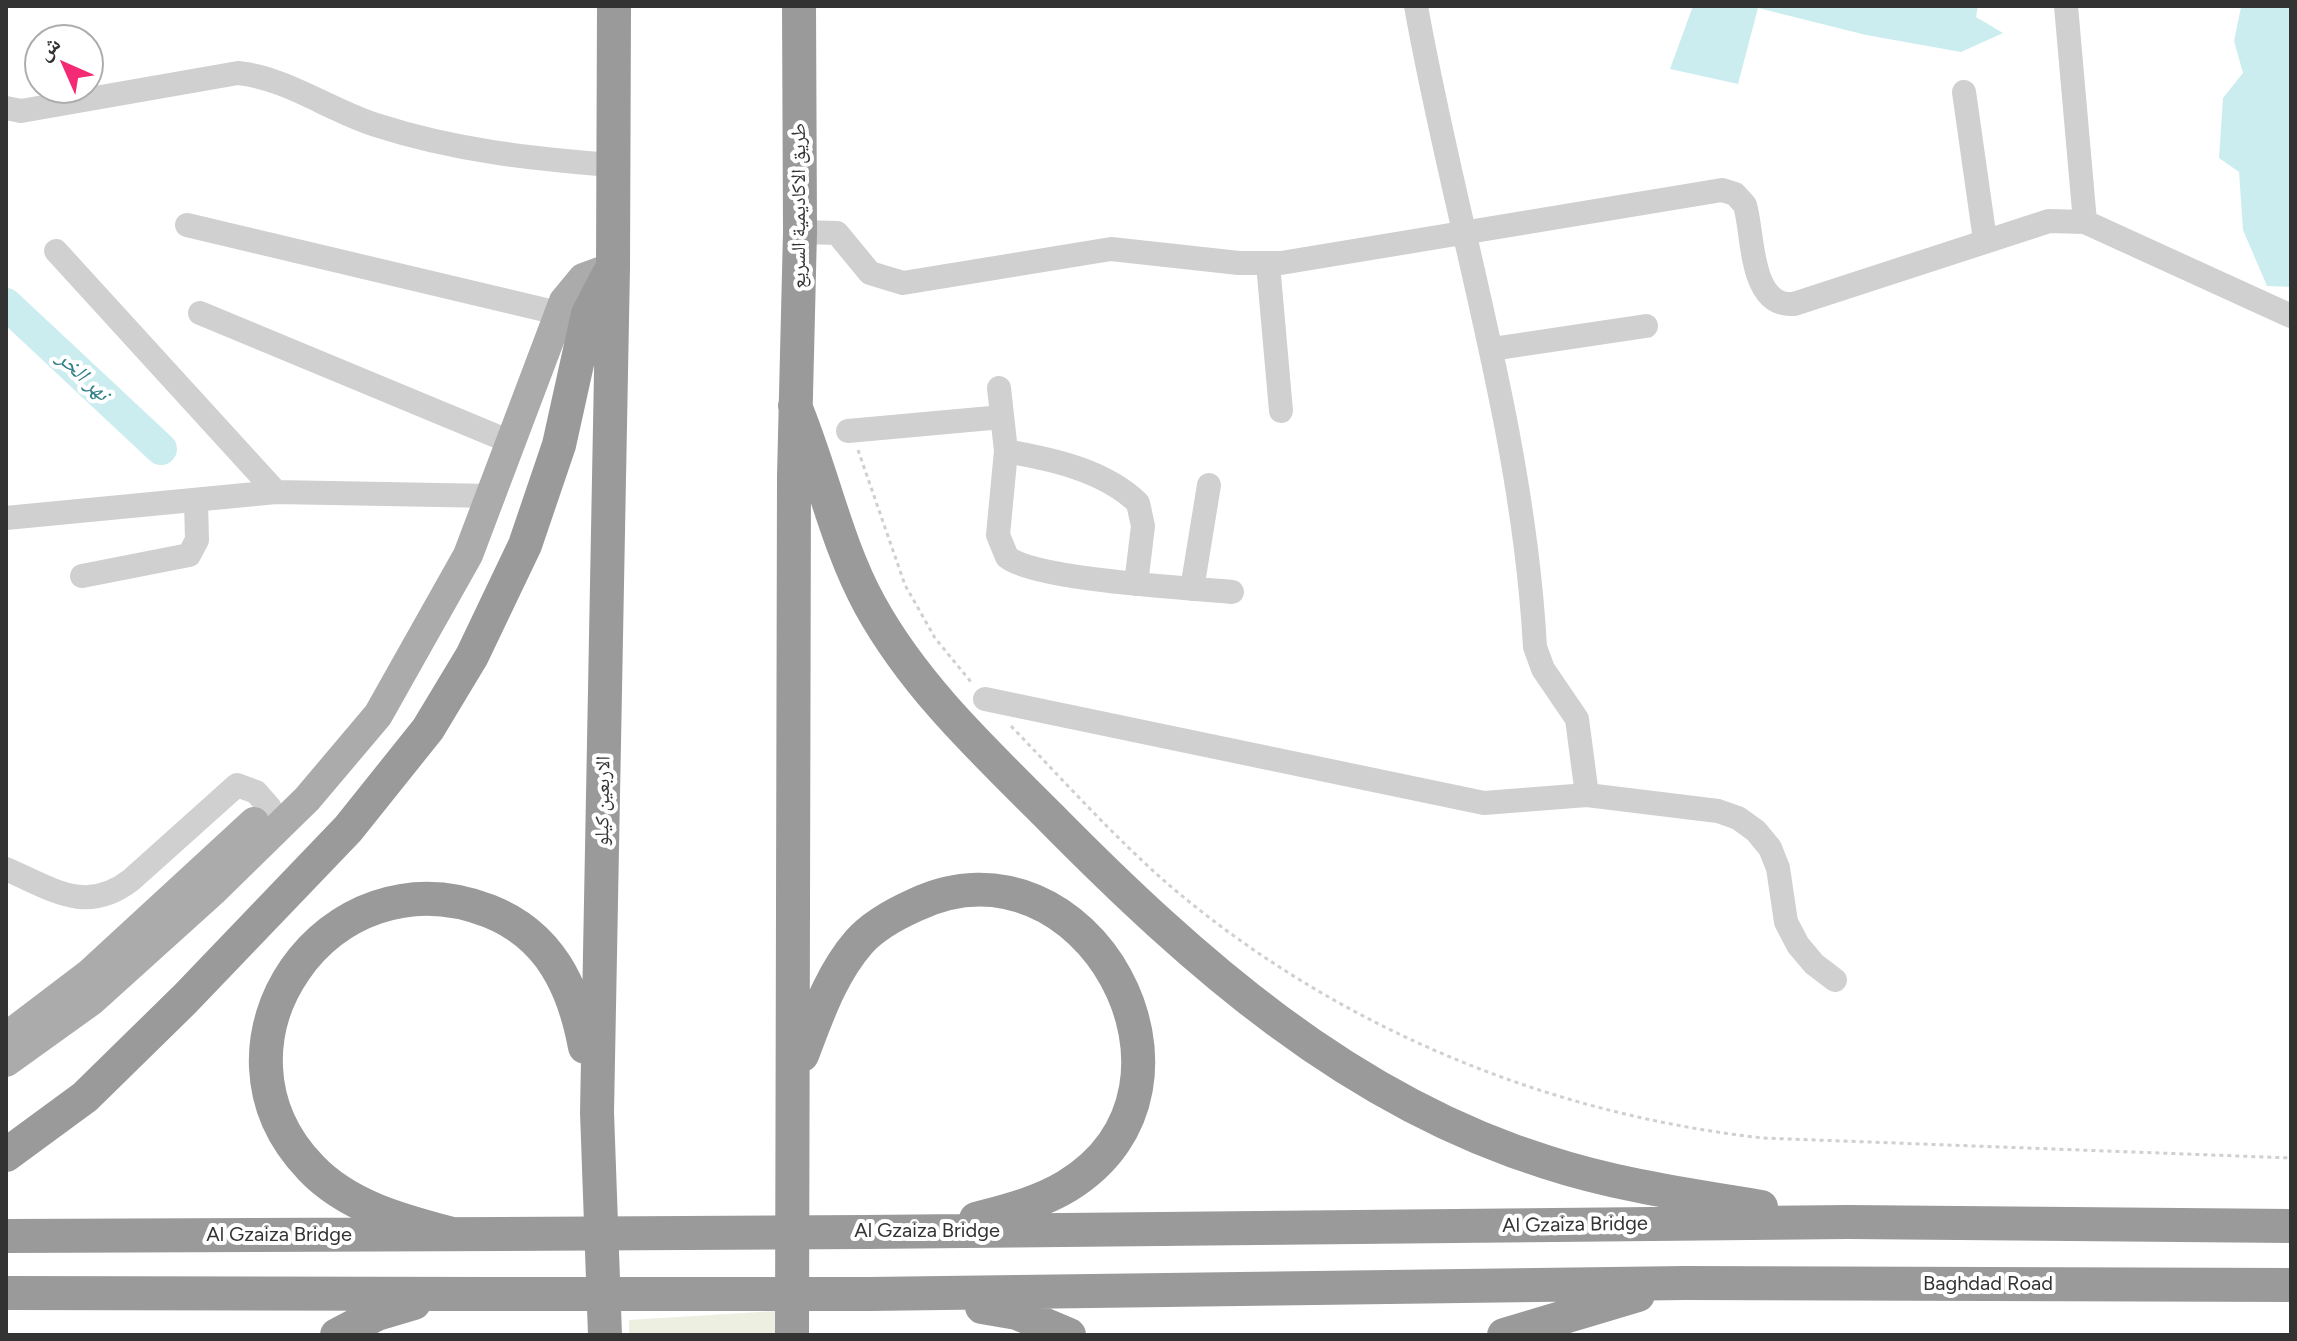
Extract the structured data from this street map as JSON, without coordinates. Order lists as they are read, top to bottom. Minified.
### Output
{"streets":{"highway":["طريق الاكاديمية السريع","الاربعين كيلو","Al Gzaiza Bridge","Baghdad Road"]},"water":["نهر الخر"],"north":"top left"}
